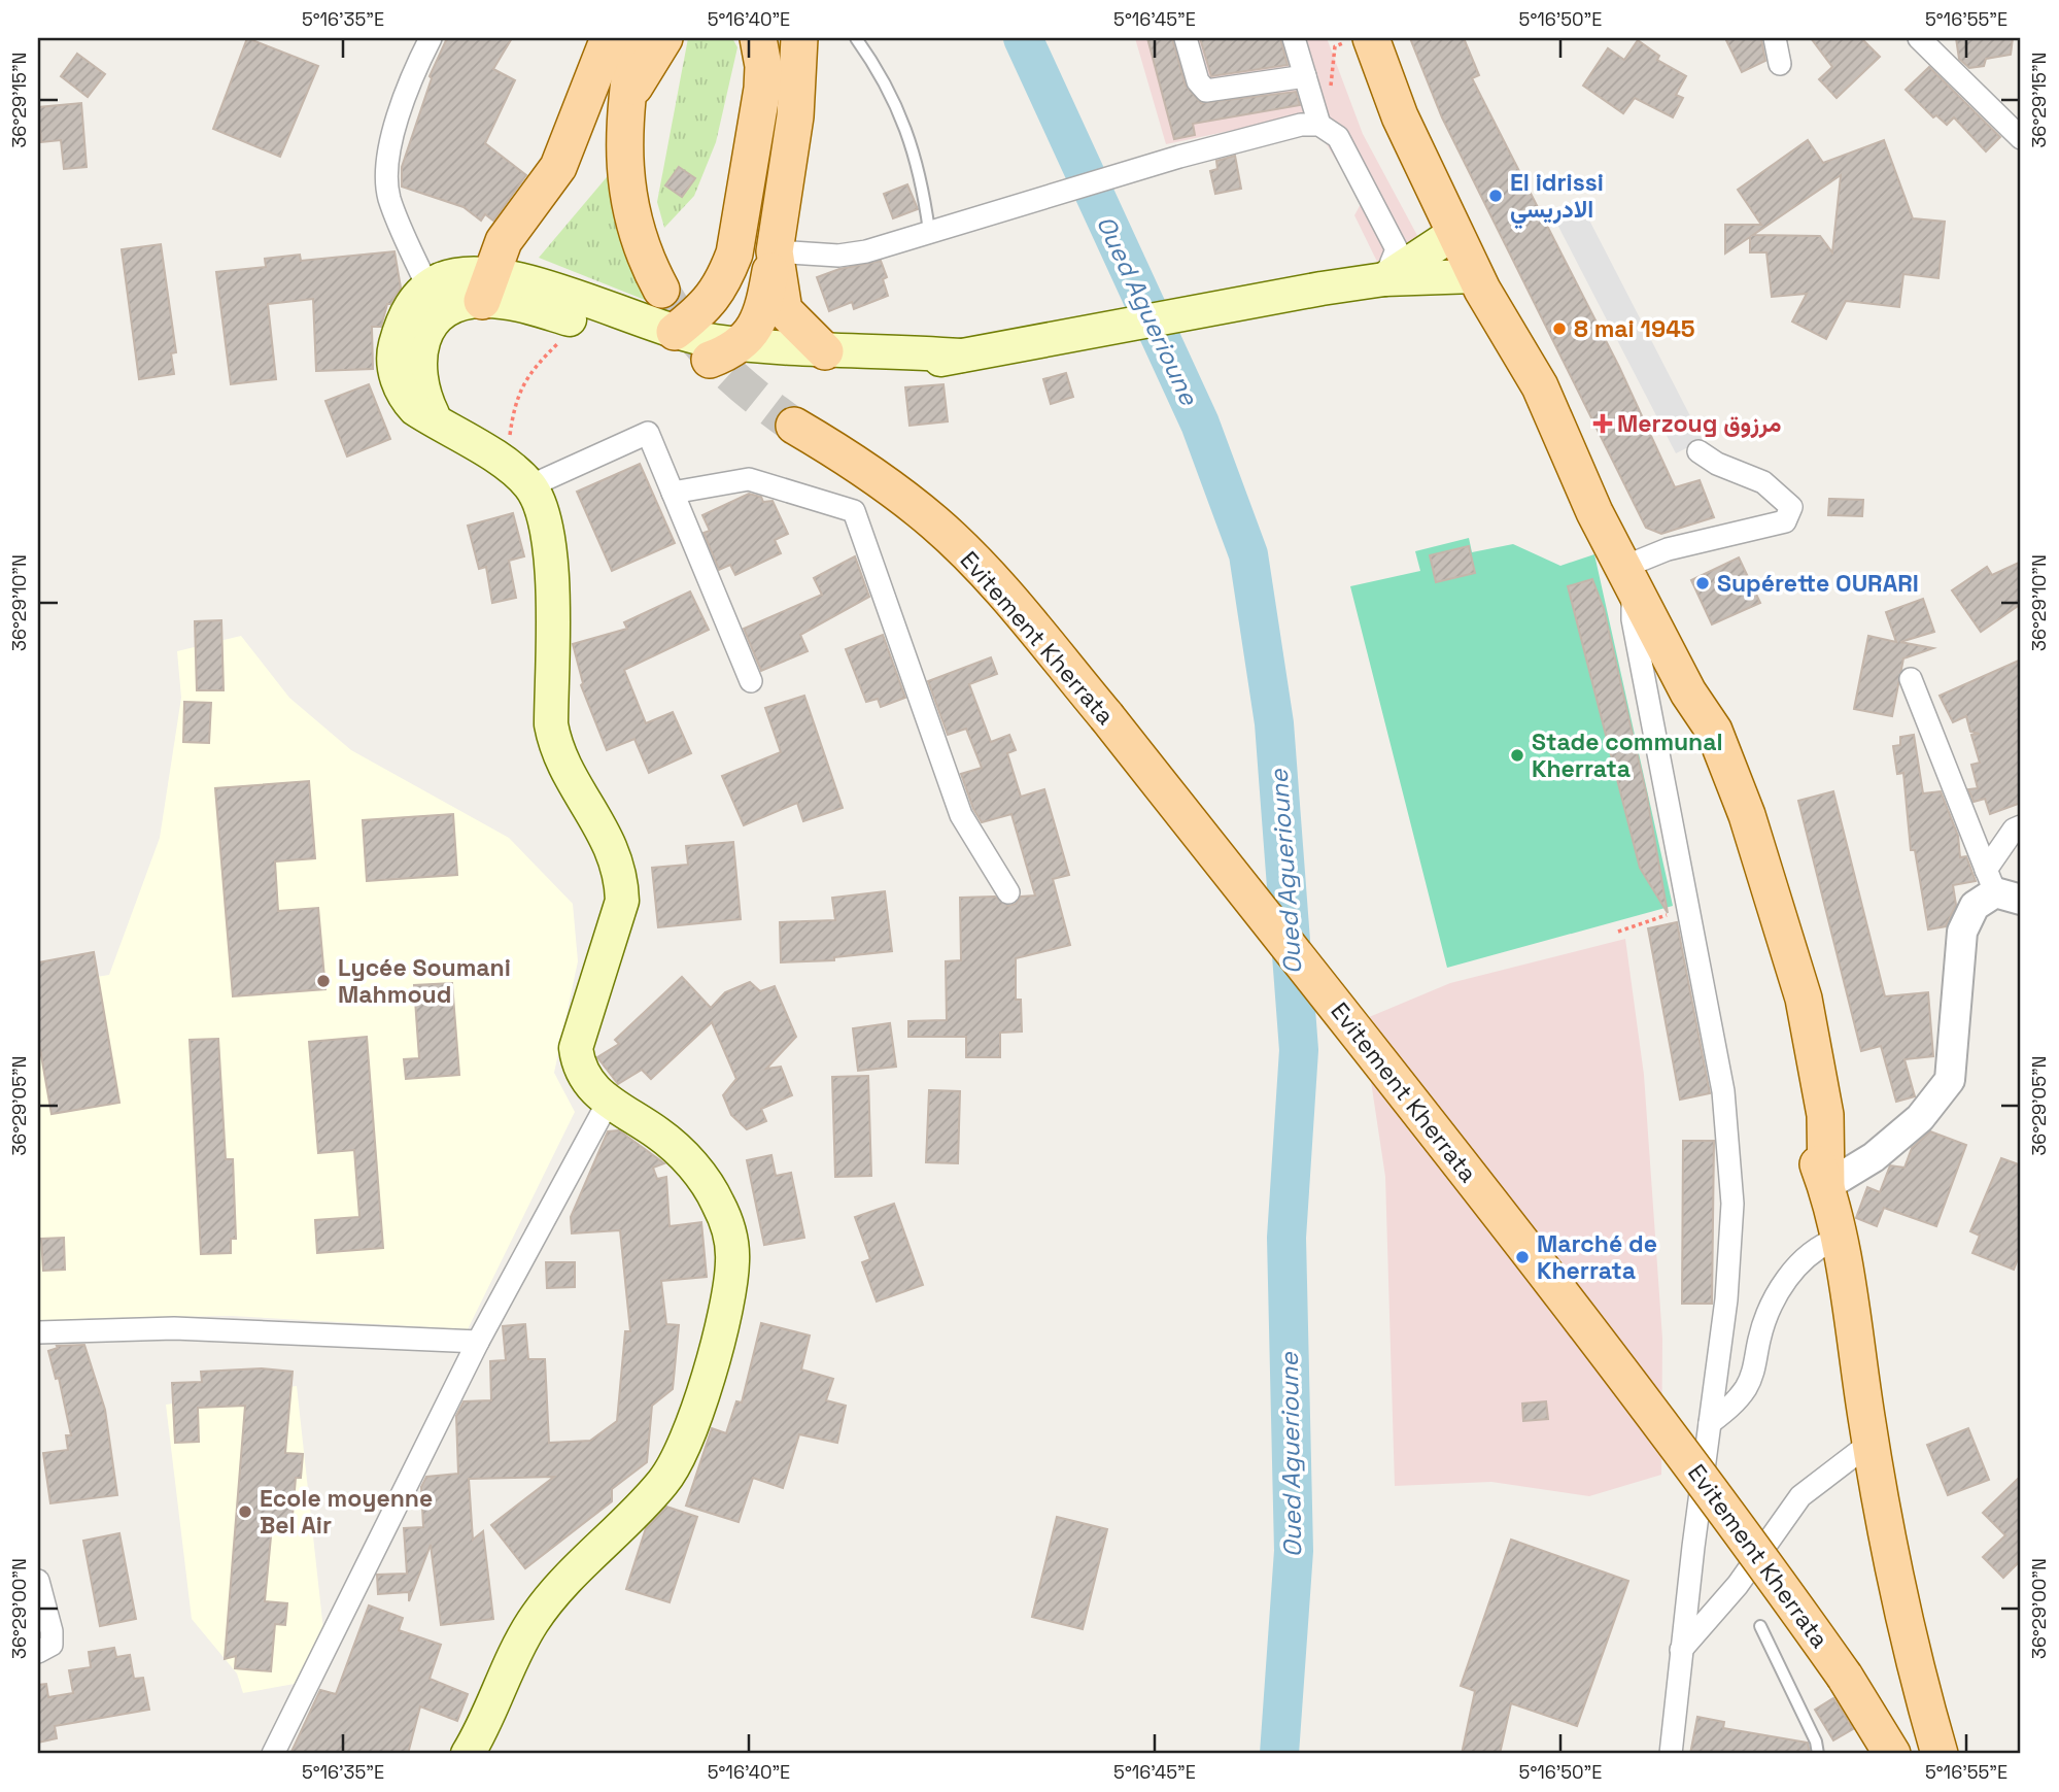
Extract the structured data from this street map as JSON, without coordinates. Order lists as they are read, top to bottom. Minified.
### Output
{"streets":{"main road":["Evitement Kherrata"]},"water":["Oued Aguerioune"],"places":{"other":["El idrissi الادريسي","8 mai 1945","Supérette OURARI","Stade communal Kherrata","Lycée Soumani Mahmoud","Marché de Kherrata","Ecole moyenne Bel Air"],"health":["Merzoug مرزوق"]},"coordinates":["5°16'35\"E","5°16'40\"E","5°16'45\"E","5°16'50\"E","5°16'55\"E","36°29'15\"N","36°29'10\"N","36°29'05\"N","36°29'00\"N"]}
